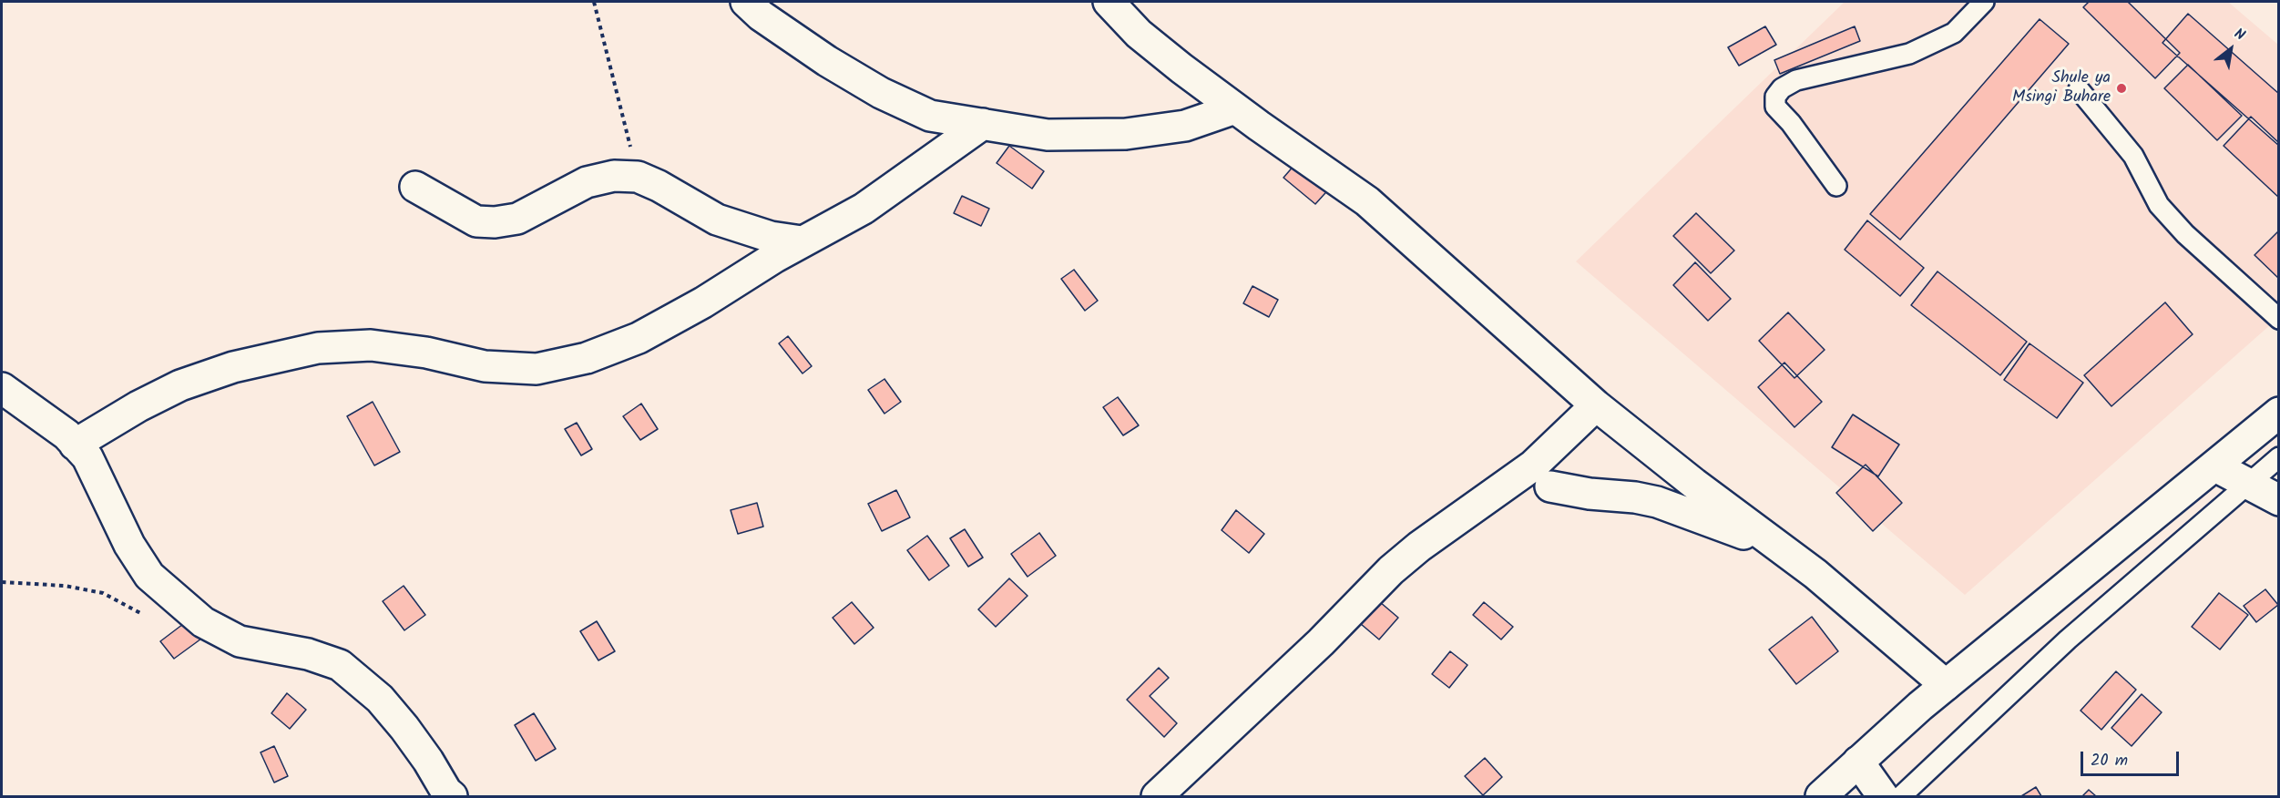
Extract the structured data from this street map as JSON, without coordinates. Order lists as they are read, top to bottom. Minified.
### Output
{"places":["Shule ya Msingi Buhare"],"scale_bar":"20 m","north":"top right"}
